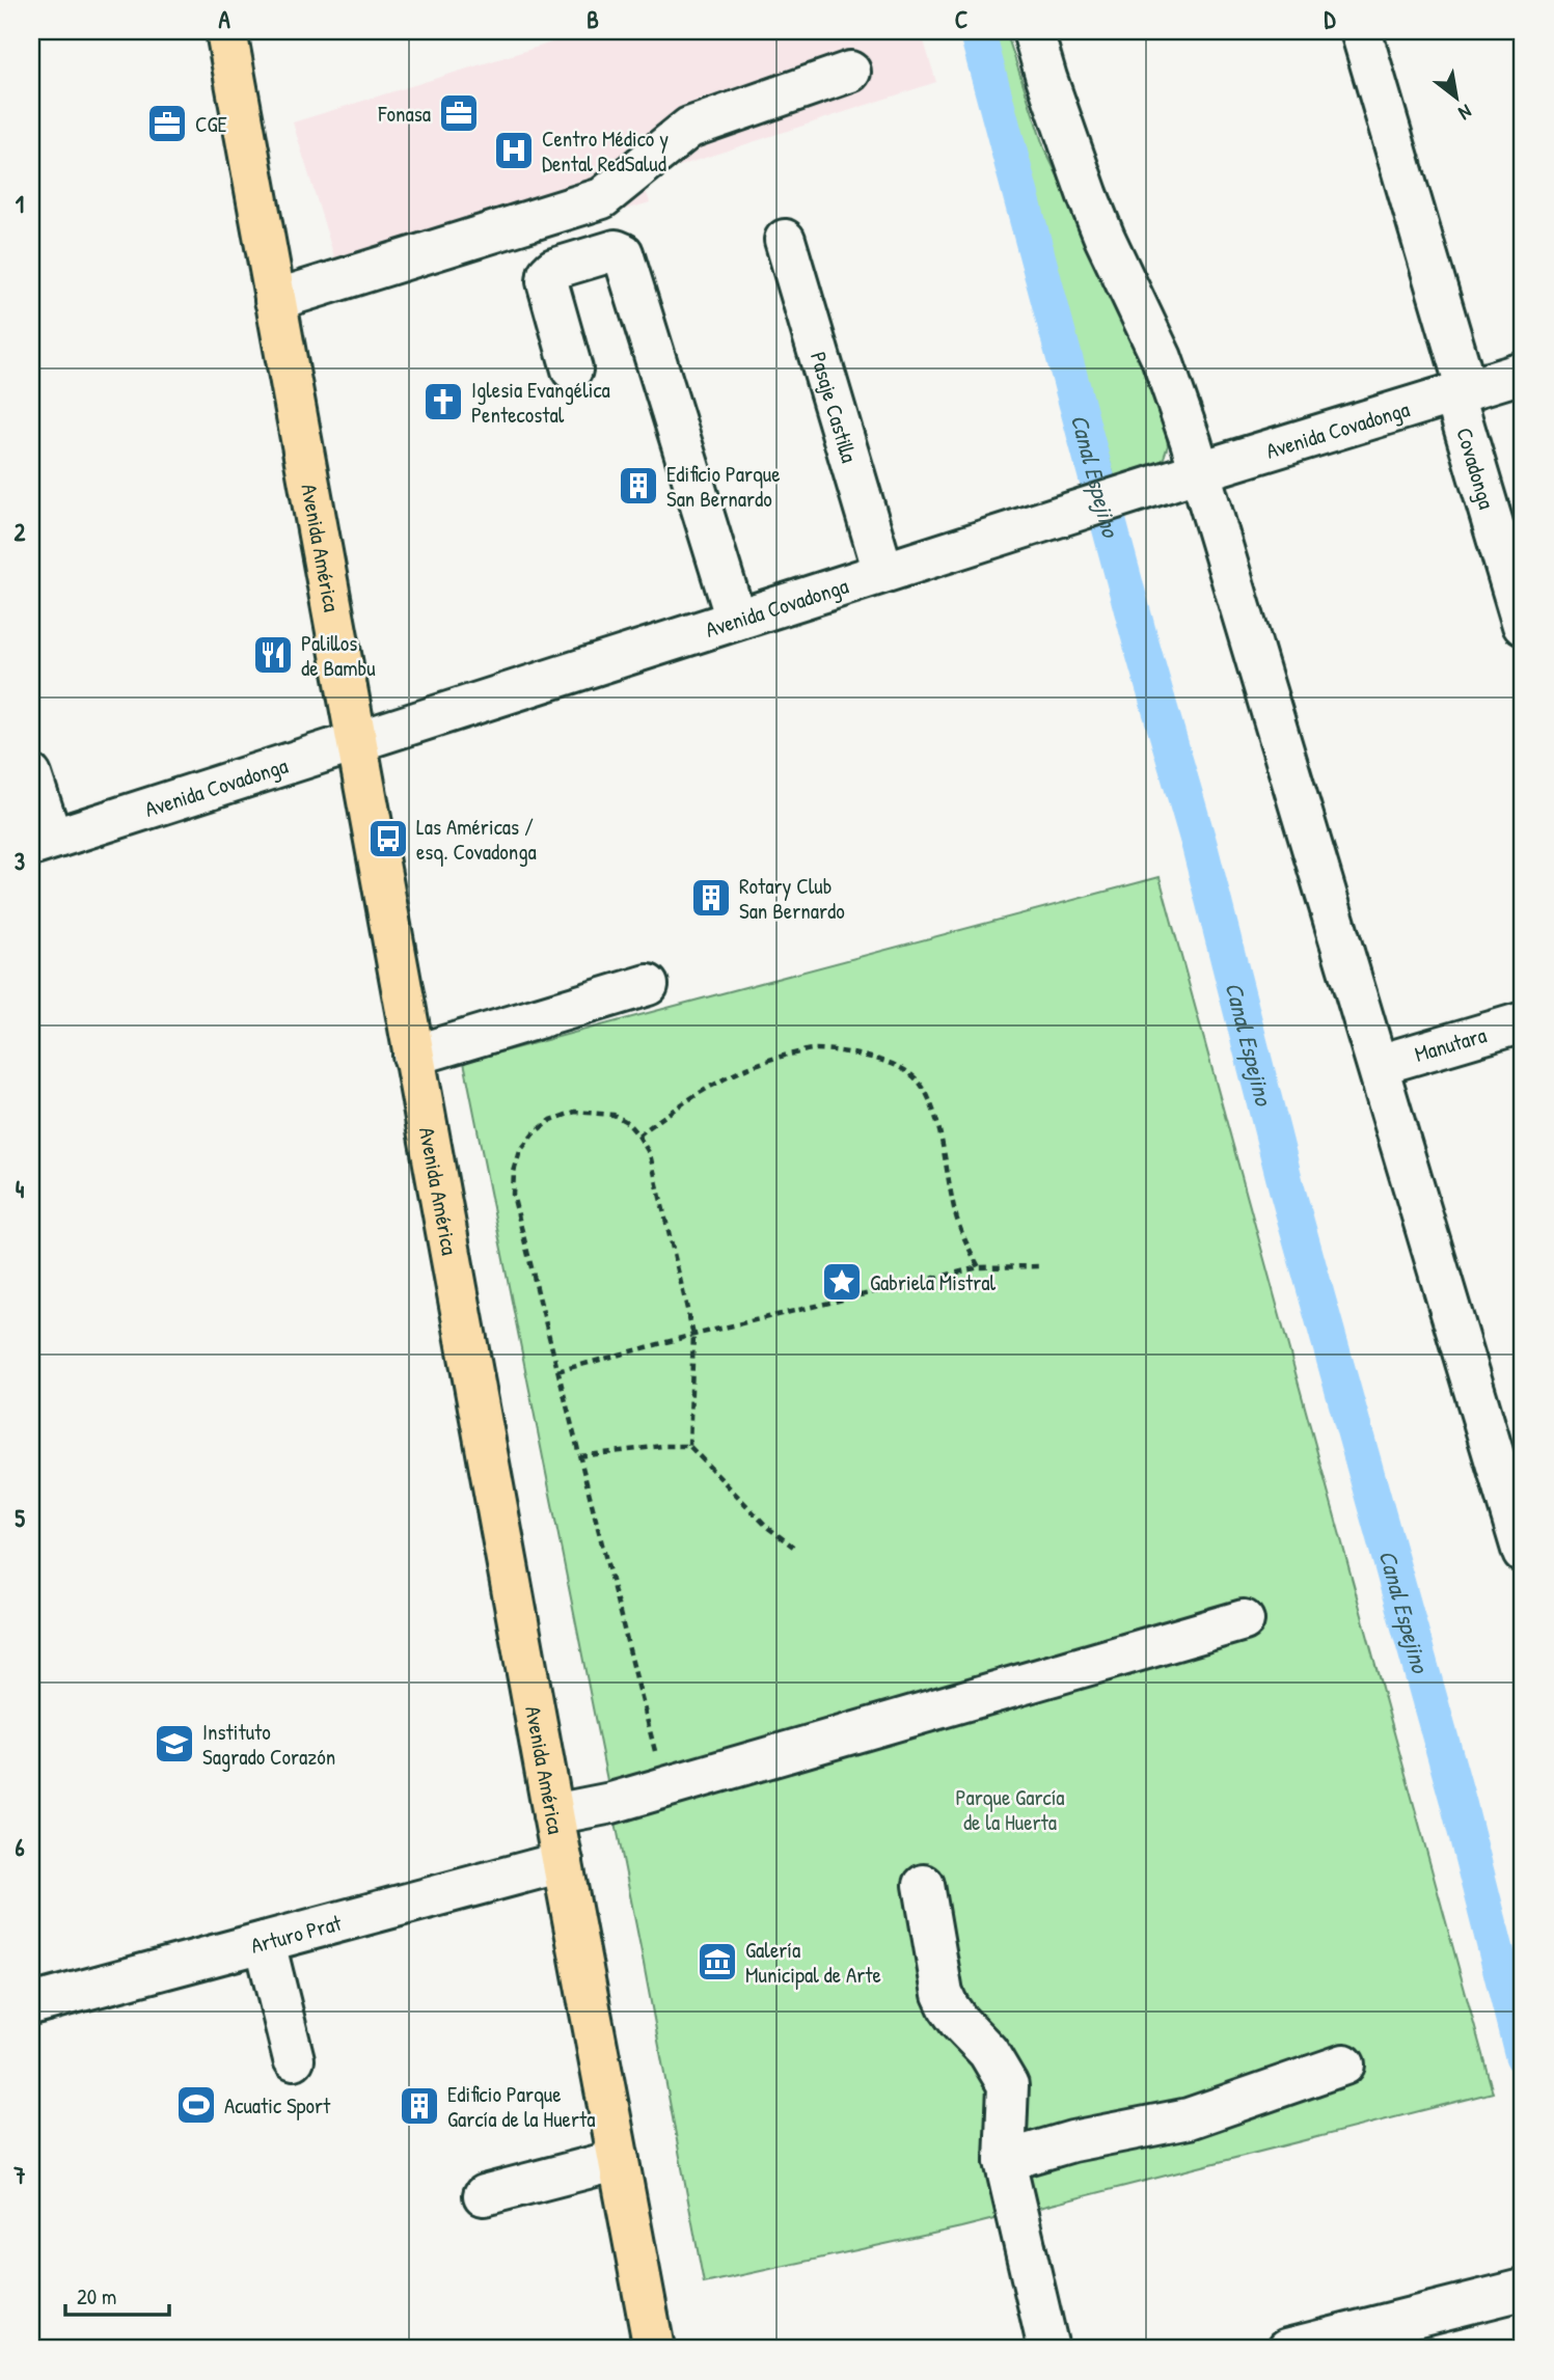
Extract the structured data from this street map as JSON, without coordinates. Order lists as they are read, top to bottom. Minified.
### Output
{"streets":{"main road":["Avenida América"],"street":["Pasaje Castilla","Avenida Covadonga","Covadonga","Manutara","Arturo Prat"]},"crossings":[["Pasaje Castilla","Avenida Covadonga"],["Avenida Covadonga","Covadonga"],["Avenida Covadonga","Avenida América"],["Avenida América","Arturo Prat"]],"water":["Canal Espejino"],"parks":["Parque García de la Huerta"],"places":{"office":["Fonasa","CGE"],"hospital":["Centro Médico y Dental RedSalud"],"church":["Iglesia Evangélica Pentecostal"],"building":["Edificio Parque San Bernardo","Rotary Club San Bernardo","Edificio Parque García de la Huerta"],"restaurant":["Palillos de Bambu"],"bus stop":["Las Américas / esq. Covadonga"],"place":["Gabriela Mistral"],"school or university":["Instituto Sagrado Corazón"],"museum":["Galería Municipal de Arte"],"sports":["Acuatic Sport"]},"scale_bar":"20 m","north":"bottom right","grid":{"columns":["A","B","C","D"],"rows":["1","2","3","4","5","6","7"]}}
